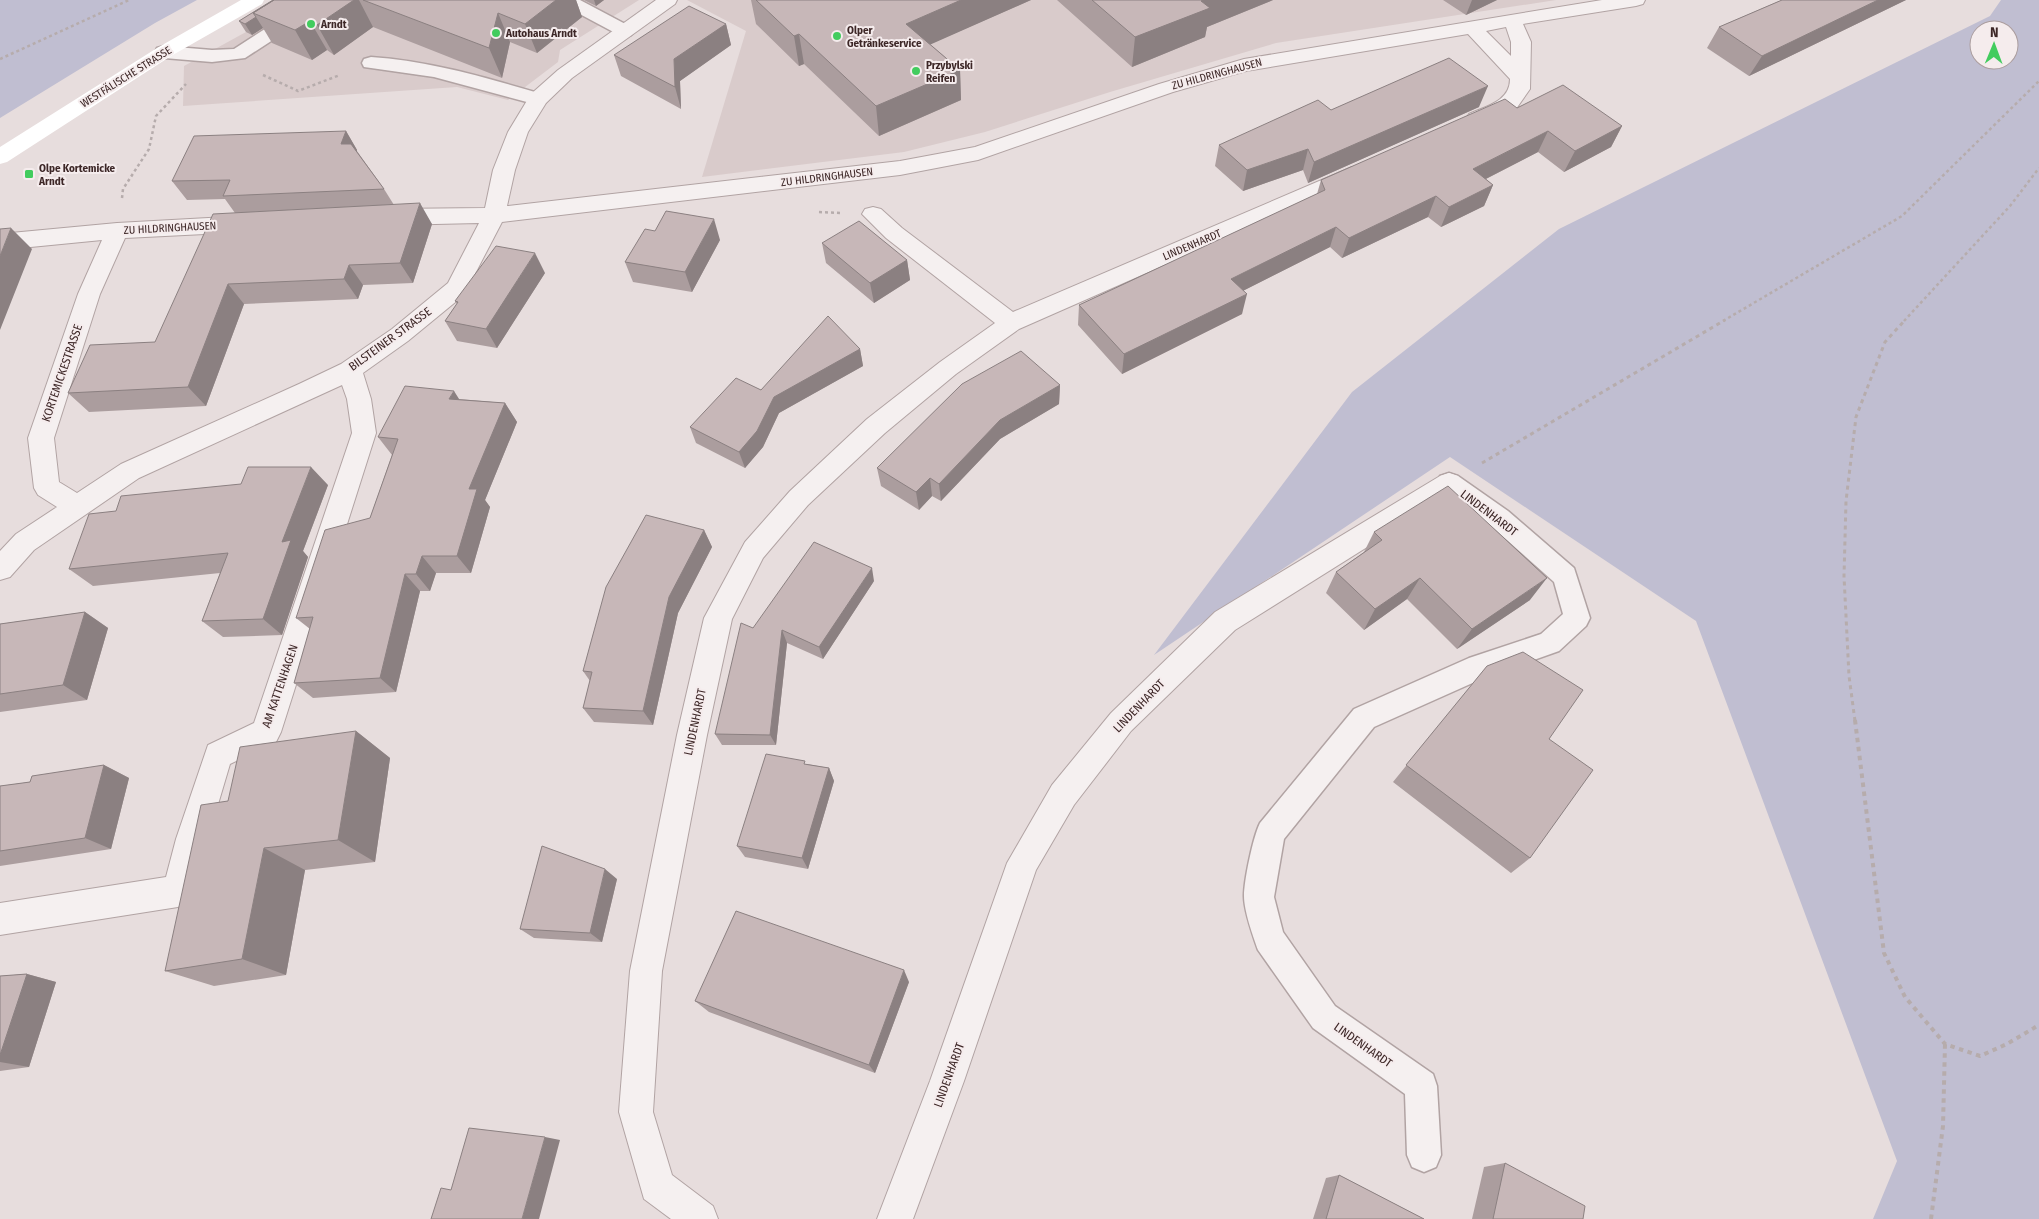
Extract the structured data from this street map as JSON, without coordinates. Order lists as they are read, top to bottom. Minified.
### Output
{"streets":{"street":["ZU HILDRINGHAUSEN","WESTFÄLISCHE STRASSE","LINDENHARDT","BILSTEINER STRASSE","KORTEMICKESTRASSE","AM KATTENHAGEN"]},"crossings":[["ZU HILDRINGHAUSEN","BILSTEINER STRASSE"],["ZU HILDRINGHAUSEN","KORTEMICKESTRASSE"],["BILSTEINER STRASSE","KORTEMICKESTRASSE"],["BILSTEINER STRASSE","AM KATTENHAGEN"]],"places":{"other":["Arndt","Autohaus Arndt","Olper Getränkeservice","Przybylski Reifen"],"transit":["Olpe Kortemicke Arndt"]},"north":"top"}
